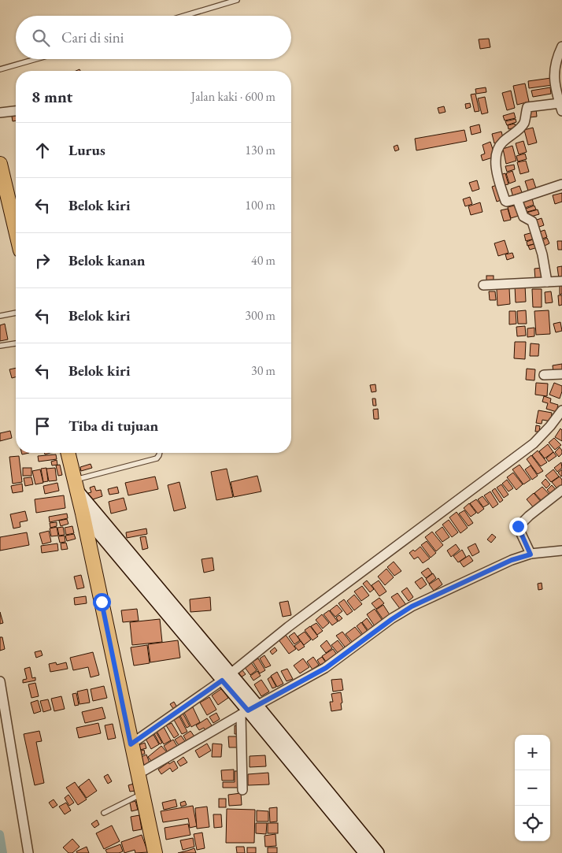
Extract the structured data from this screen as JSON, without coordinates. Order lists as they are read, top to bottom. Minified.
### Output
{"page":{"search":"Cari di sini","heading":["8 mnt","Jalan kaki · 600 m"],"list":[["Lurus","130 m"],["Belok kiri","100 m"],["Belok kanan","40 m"],["Belok kiri","300 m"],["Belok kiri","30 m"],"Tiba di tujuan"],"map_buttons":["+","−"]}}
